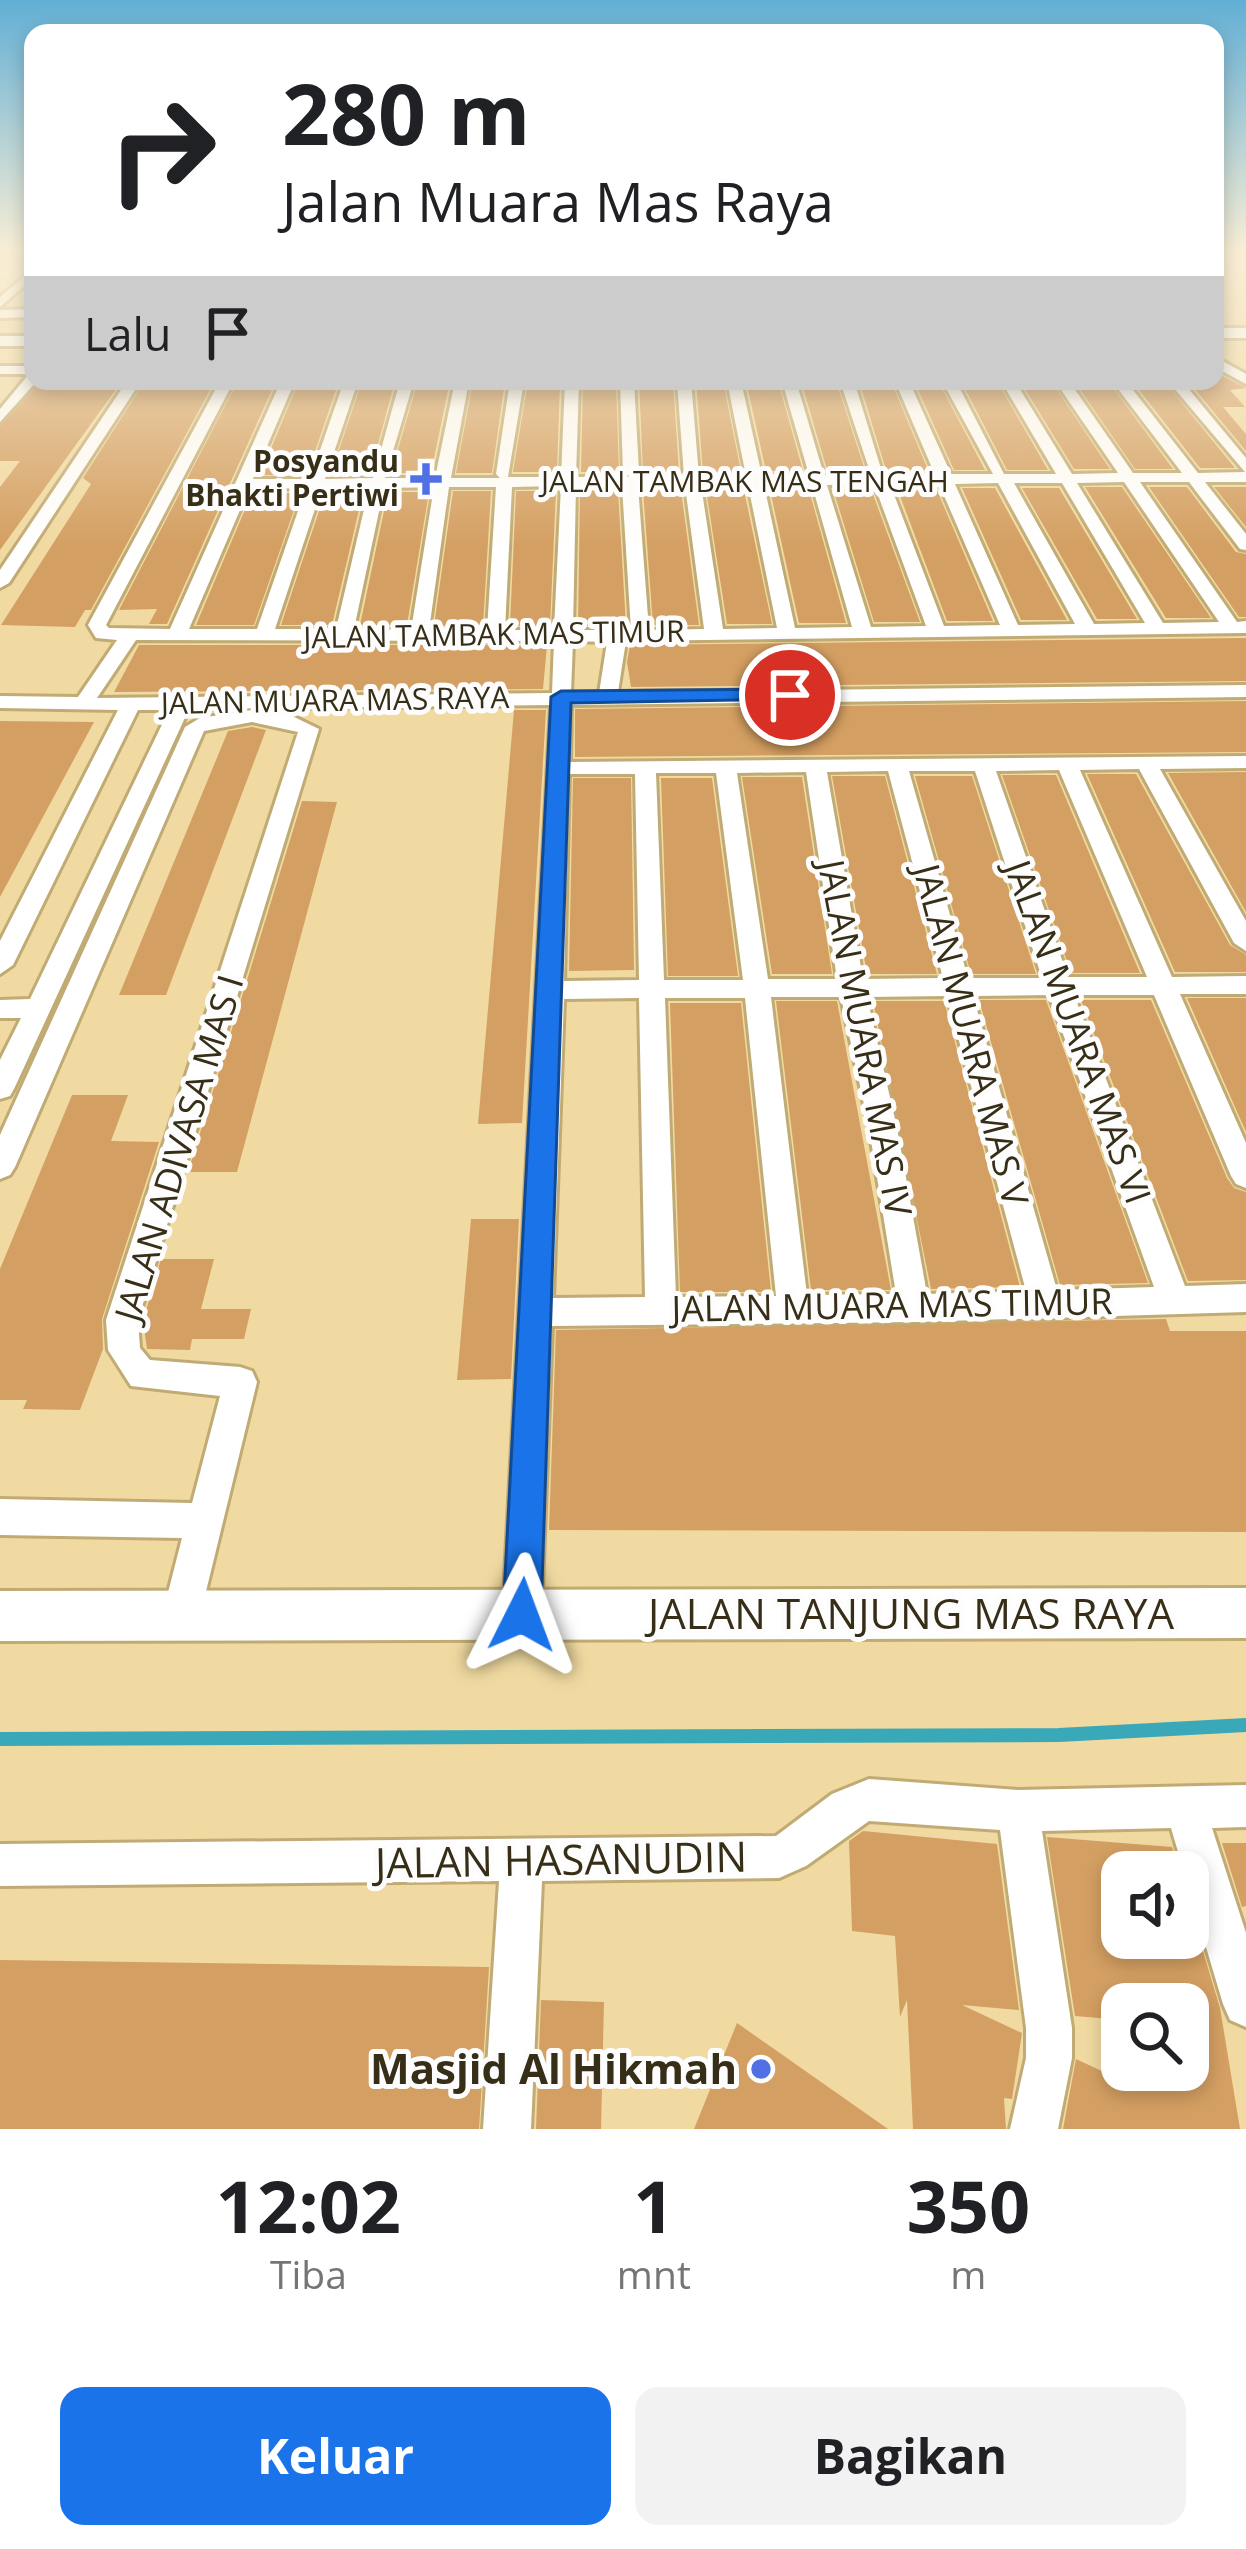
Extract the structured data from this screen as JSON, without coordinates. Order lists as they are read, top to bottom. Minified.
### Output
{"streets":{"street":["JALAN TAMBAK MAS TENGAH","JALAN TAMBAK MAS TIMUR","JALAN MUARA MAS RAYA","JALAN MUARA MAS VI","JALAN MUARA MAS V","JALAN MUARA MAS IV","JALAN ADIVASA MAS I","JALAN MUARA MAS TIMUR","JALAN TANJUNG MAS RAYA","JALAN HASANUDIN"]},"crossings":[["JALAN MUARA MAS VI","JALAN MUARA MAS TIMUR"],["JALAN MUARA MAS V","JALAN MUARA MAS TIMUR"],["JALAN MUARA MAS IV","JALAN MUARA MAS TIMUR"],["JALAN ADIVASA MAS I","JALAN TANJUNG MAS RAYA"]],"places":{"health":["Posyandu Bhakti Pertiwi"],"other":["Masjid Al Hikmah"]},"page":{"turn":["280 m","Jalan Muara Mas Raya"],"then":"Lalu","eta":["12:02","Tiba","1","mnt","350","m"],"buttons":["Keluar","Bagikan"]}}
